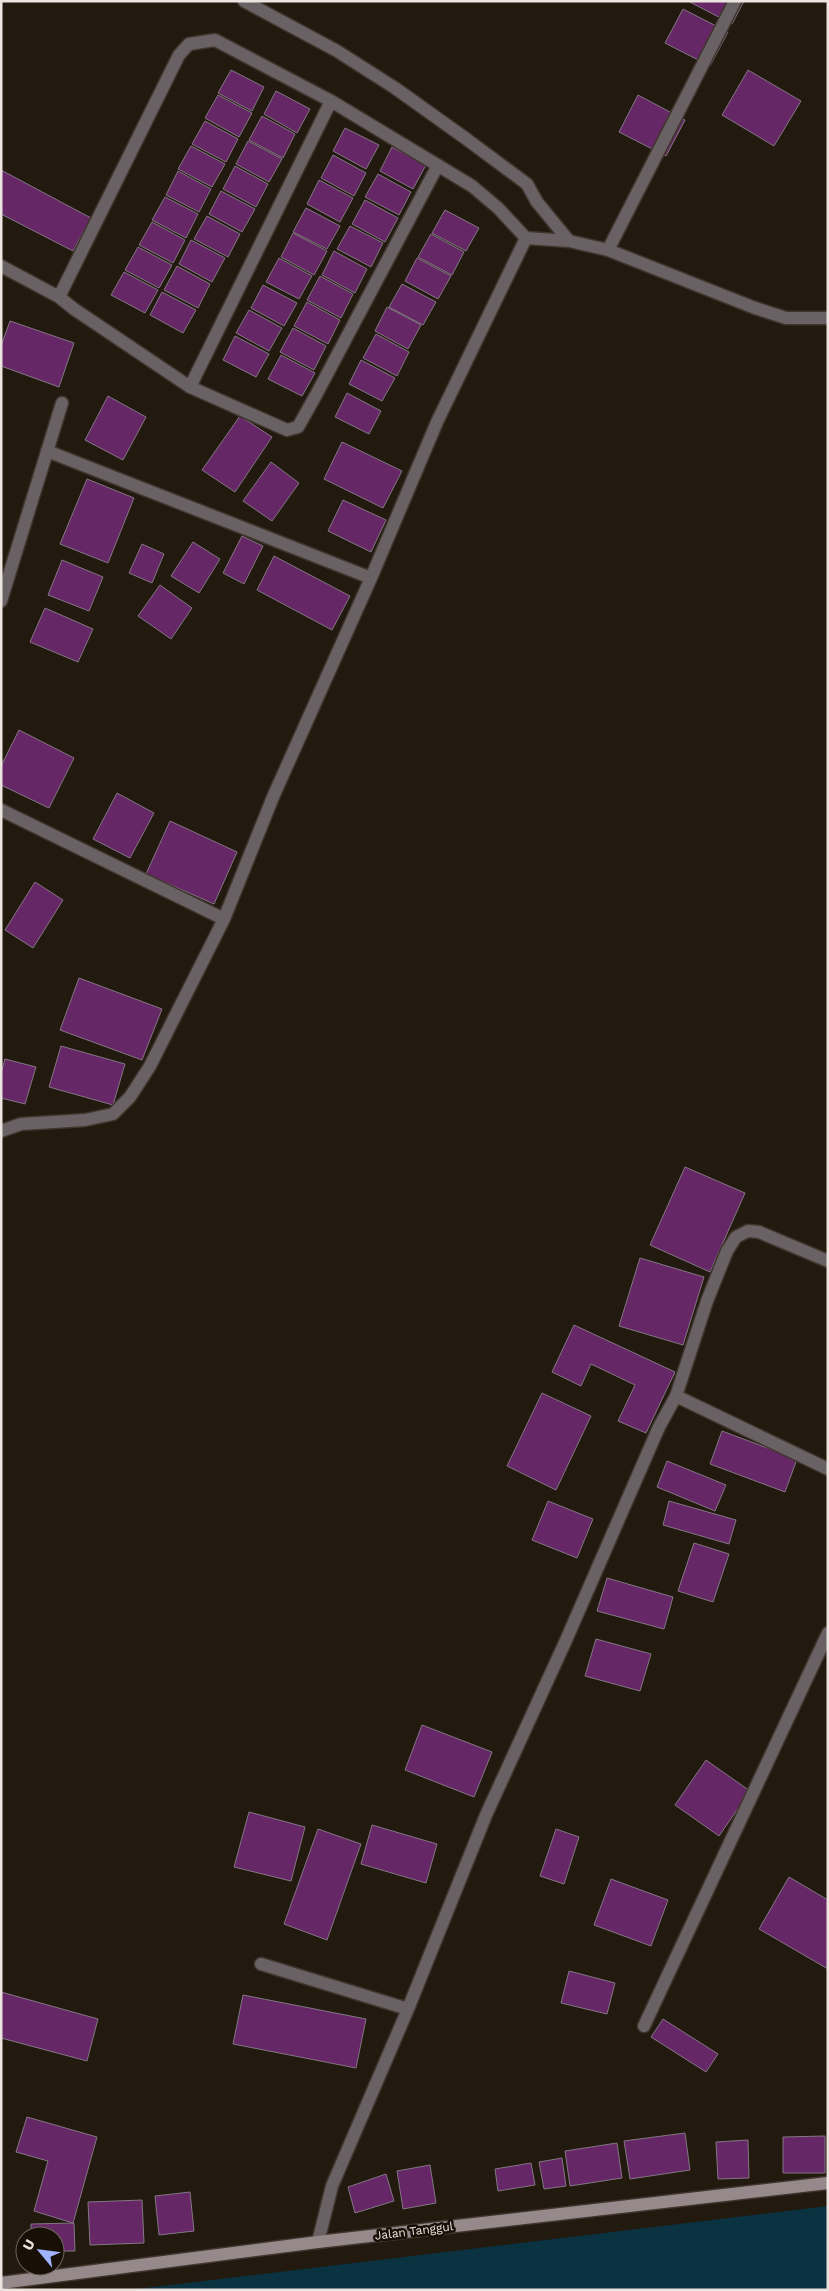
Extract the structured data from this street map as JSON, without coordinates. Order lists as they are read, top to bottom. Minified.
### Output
{"streets":{"street":["Jalan Tanggul"]},"north":"top left"}
